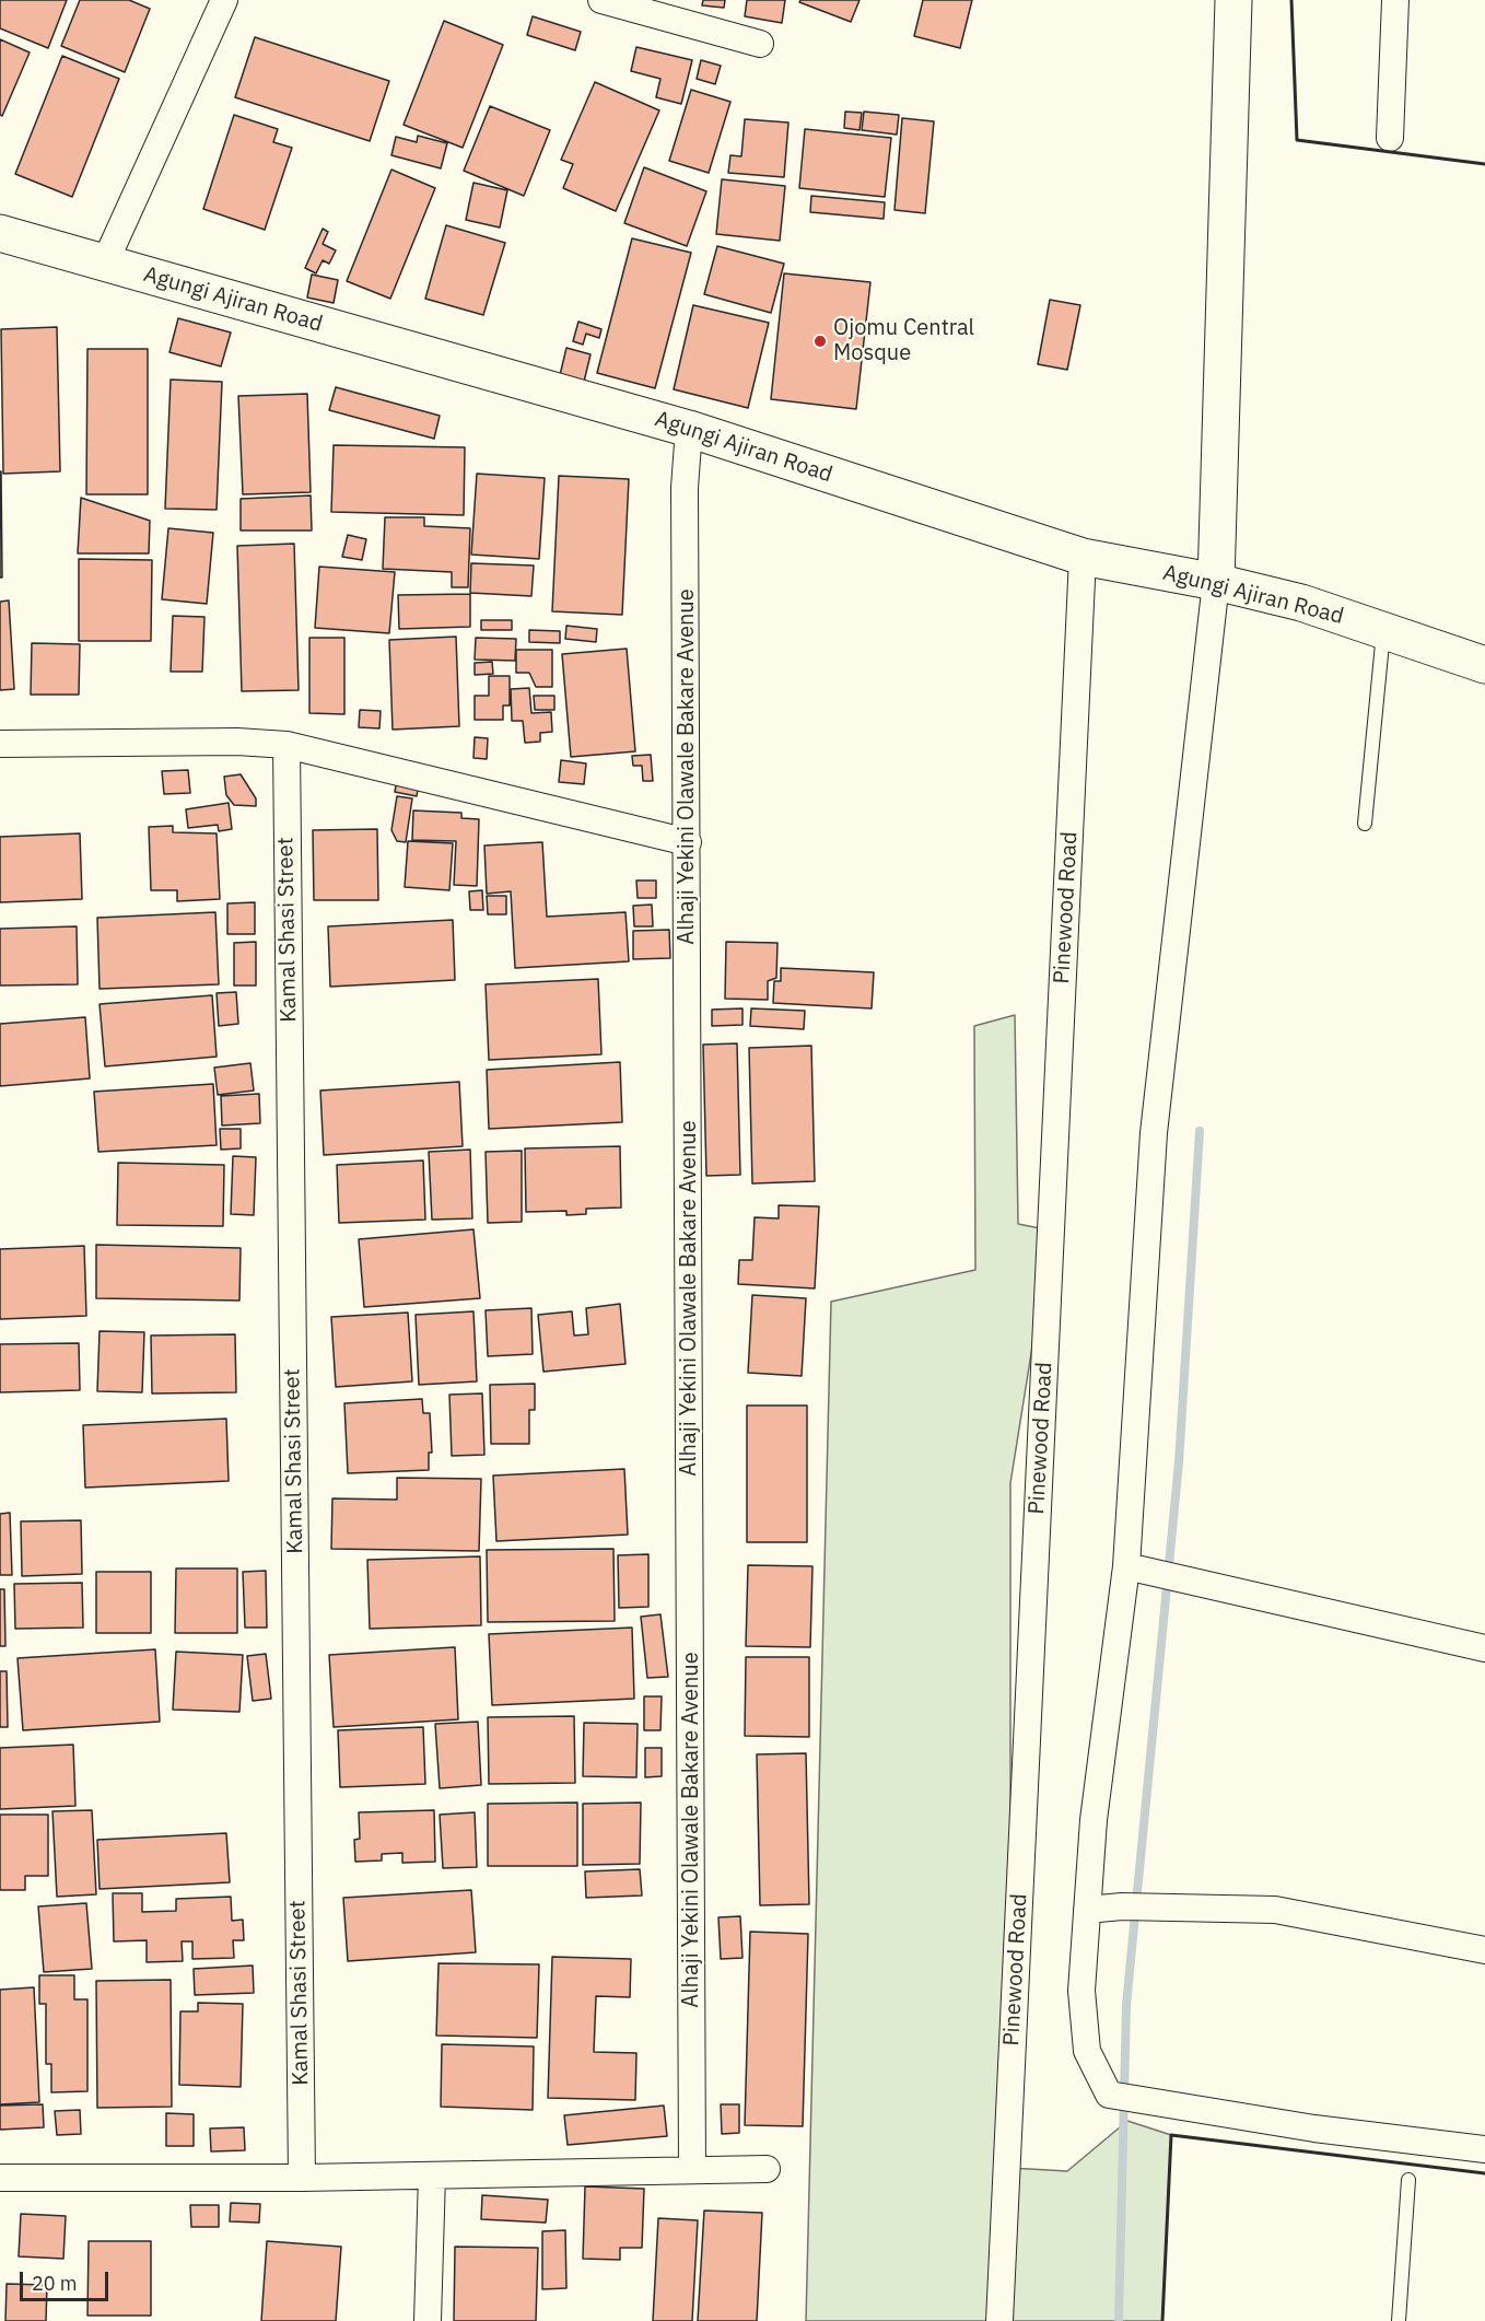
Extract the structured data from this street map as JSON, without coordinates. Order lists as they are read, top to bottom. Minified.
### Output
{"streets":{"street":["Agungi Ajiran Road","Alhaji Yekini Olawale Bakare Avenue","Pinewood Road","Kamal Shasi Street"]},"crossings":[["Agungi Ajiran Road","Alhaji Yekini Olawale Bakare Avenue"],["Agungi Ajiran Road","Pinewood Road"]],"places":["Ojomu Central Mosque"],"scale_bar":"20 m"}
